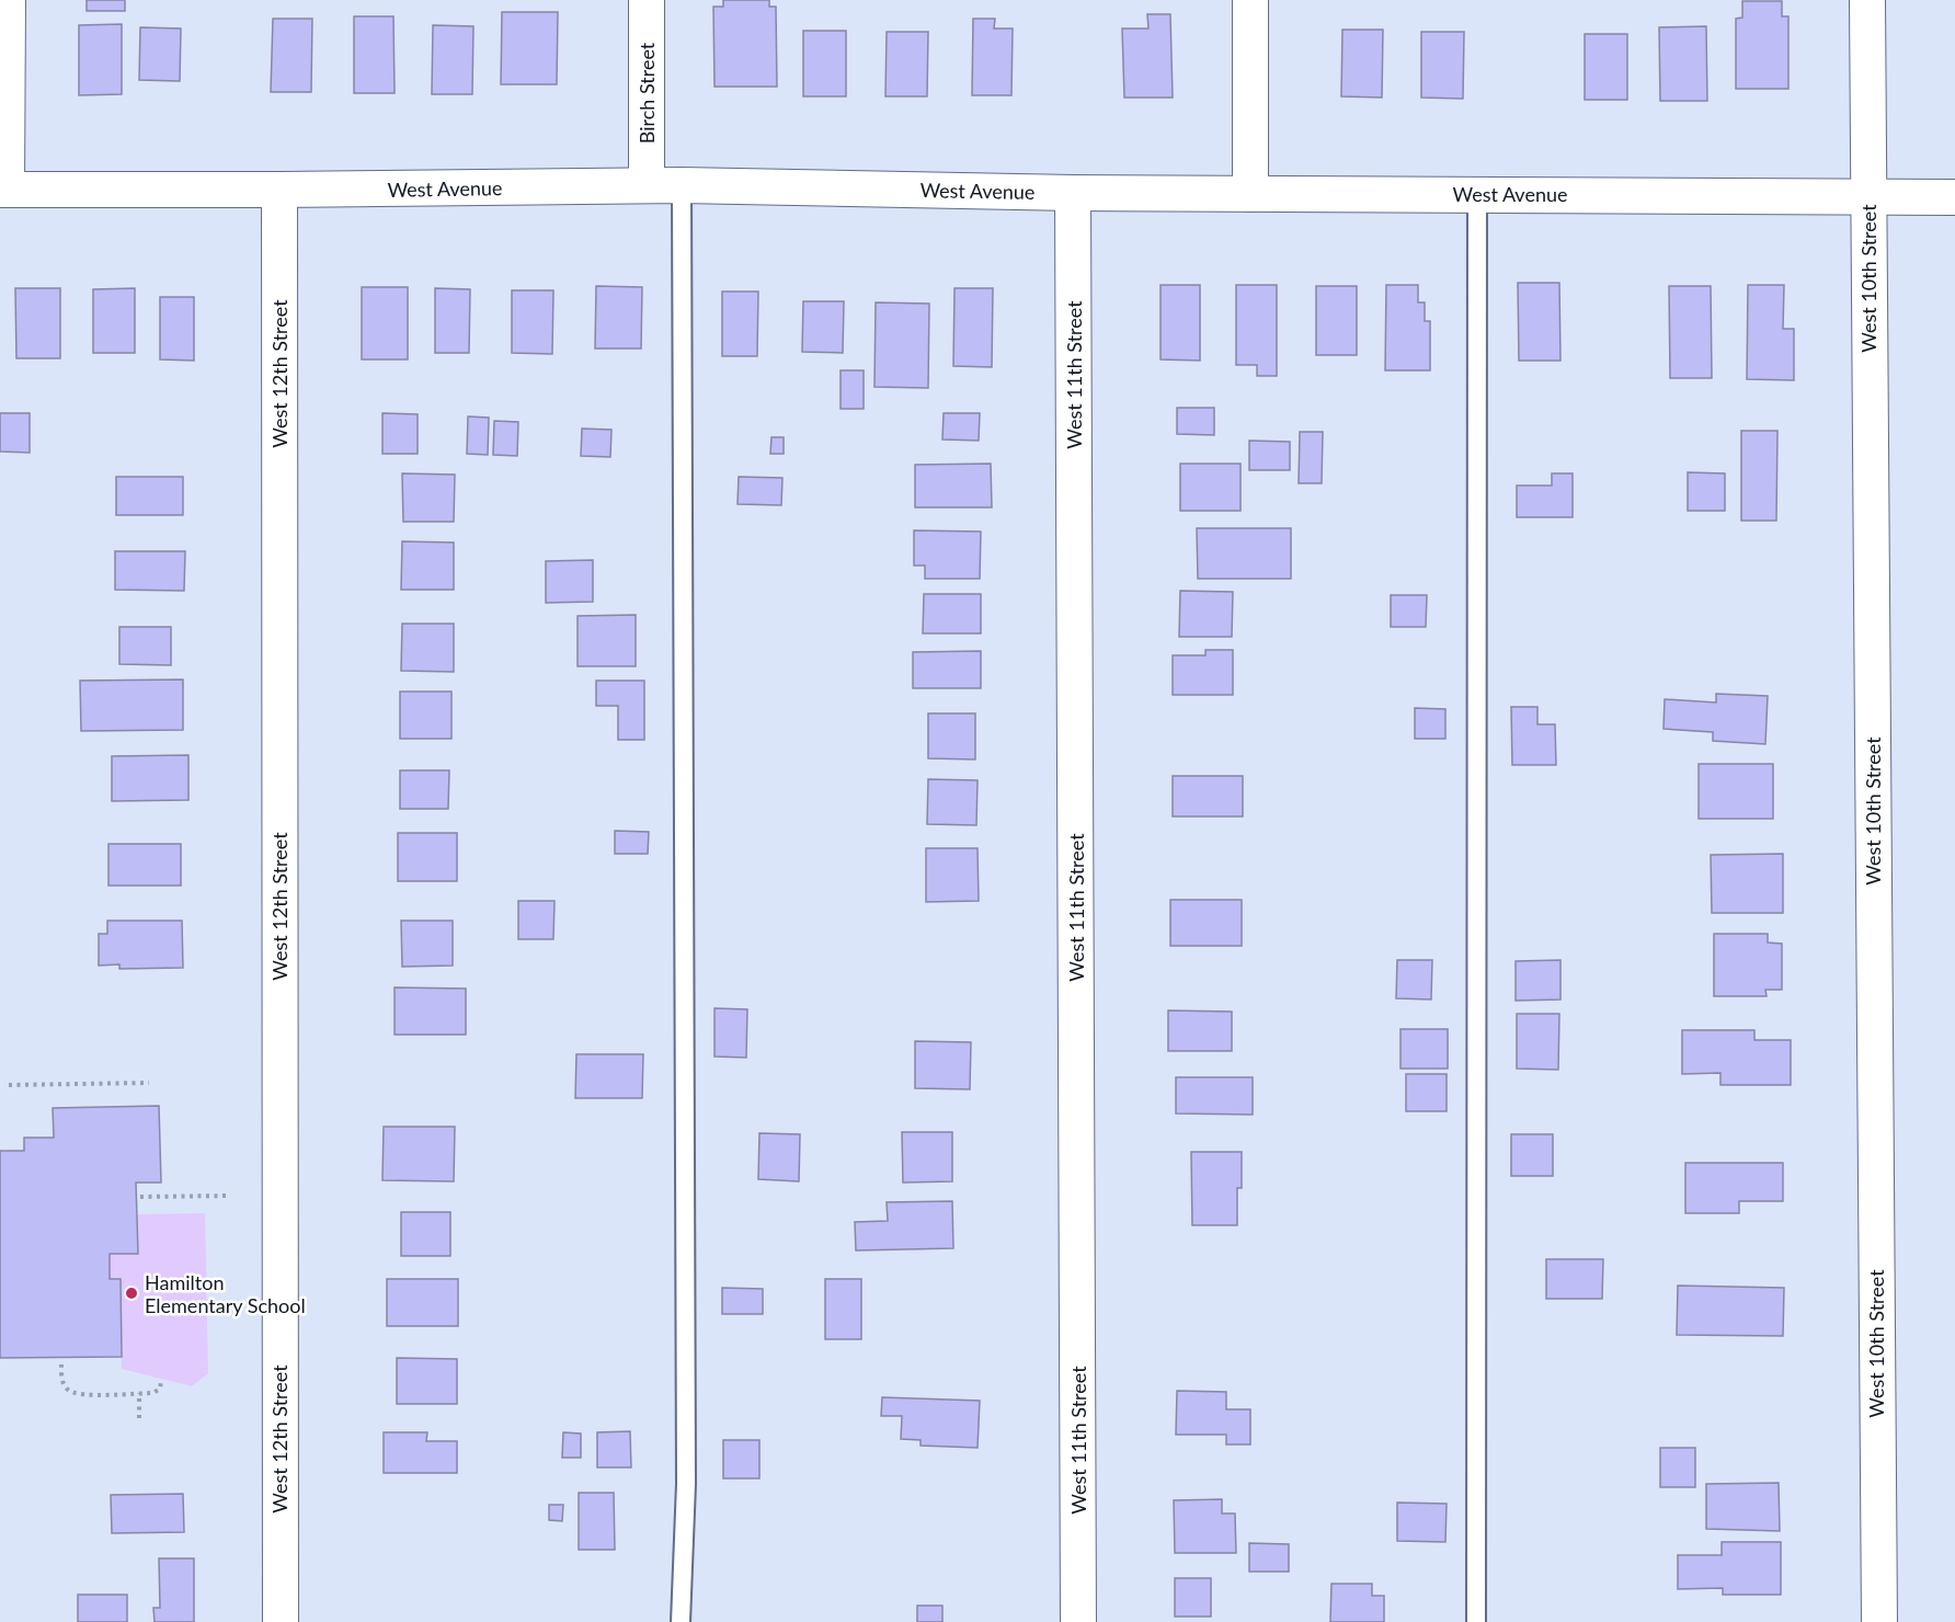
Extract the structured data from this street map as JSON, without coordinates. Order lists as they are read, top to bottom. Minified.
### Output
{"streets":{"street":["Birch Street","West Avenue","West 10th Street","West 12th Street","West 11th Street"]},"crossings":[["Birch Street","West Avenue"],["West Avenue","West 10th Street"],["West Avenue","West 12th Street"],["West Avenue","West 11th Street"]],"places":["Hamilton Elementary School"]}
